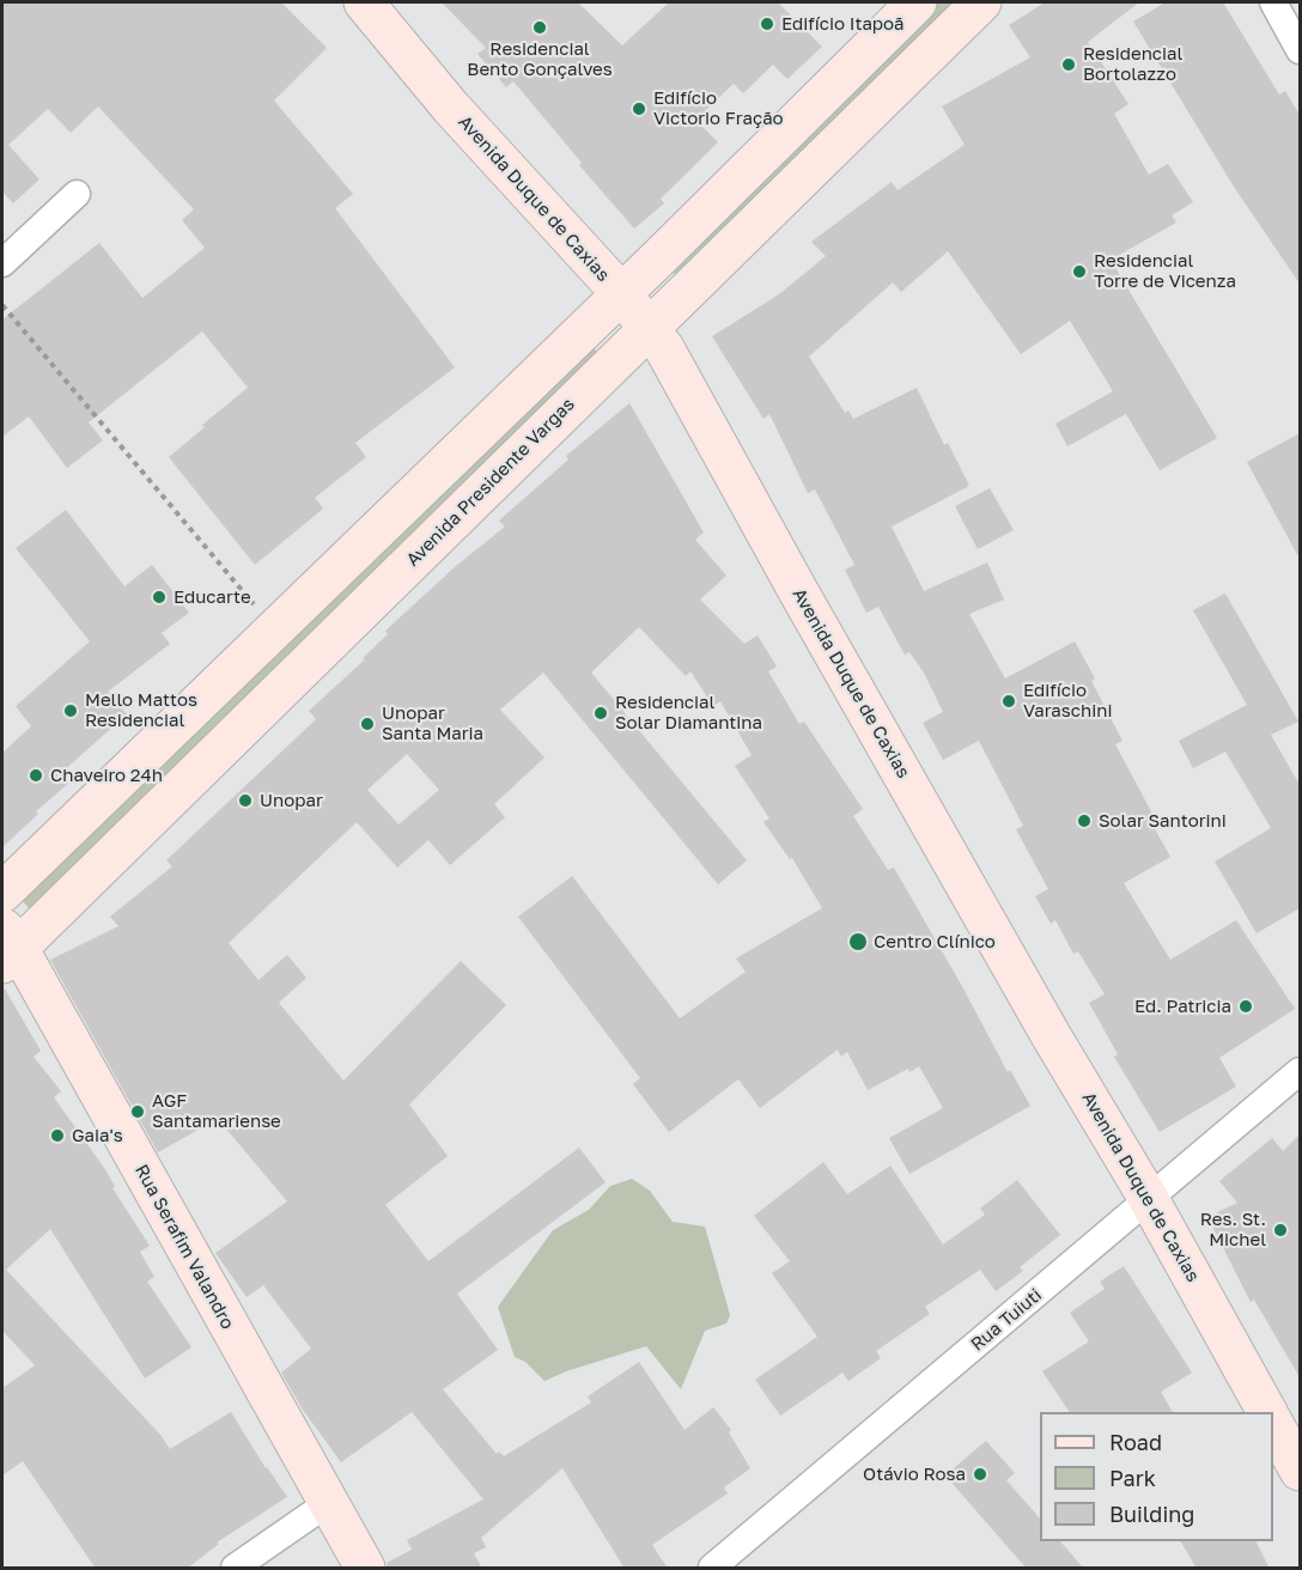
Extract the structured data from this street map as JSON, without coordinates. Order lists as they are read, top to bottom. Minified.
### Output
{"streets":{"main road":["Avenida Duque de Caxias","Avenida Presidente Vargas","Rua Serafim Valandro"],"street":["Rua Tuiuti"]},"crossings":[["Avenida Duque de Caxias","Avenida Presidente Vargas"],["Avenida Duque de Caxias","Rua Tuiuti"],["Avenida Presidente Vargas","Rua Serafim Valandro"]],"places":["Edifício Itapoã","Residencial Bento Gonçalves","Residencial Bortolazzo","Edifício Victorio Fração","Residencial Torre de Vicenza","Educarte","Edifício Varaschini","Mello Mattos Residencial","Residencial Solar Diamantina","Unopar Santa Maria","Chaveiro 24h","Unopar","Solar Santorini","Centro Clínico","Ed. Patricia","AGF Santamariense","Gaia's","Res. St. Michel","Otávio Rosa"],"legend":["Road","Park","Building"]}
